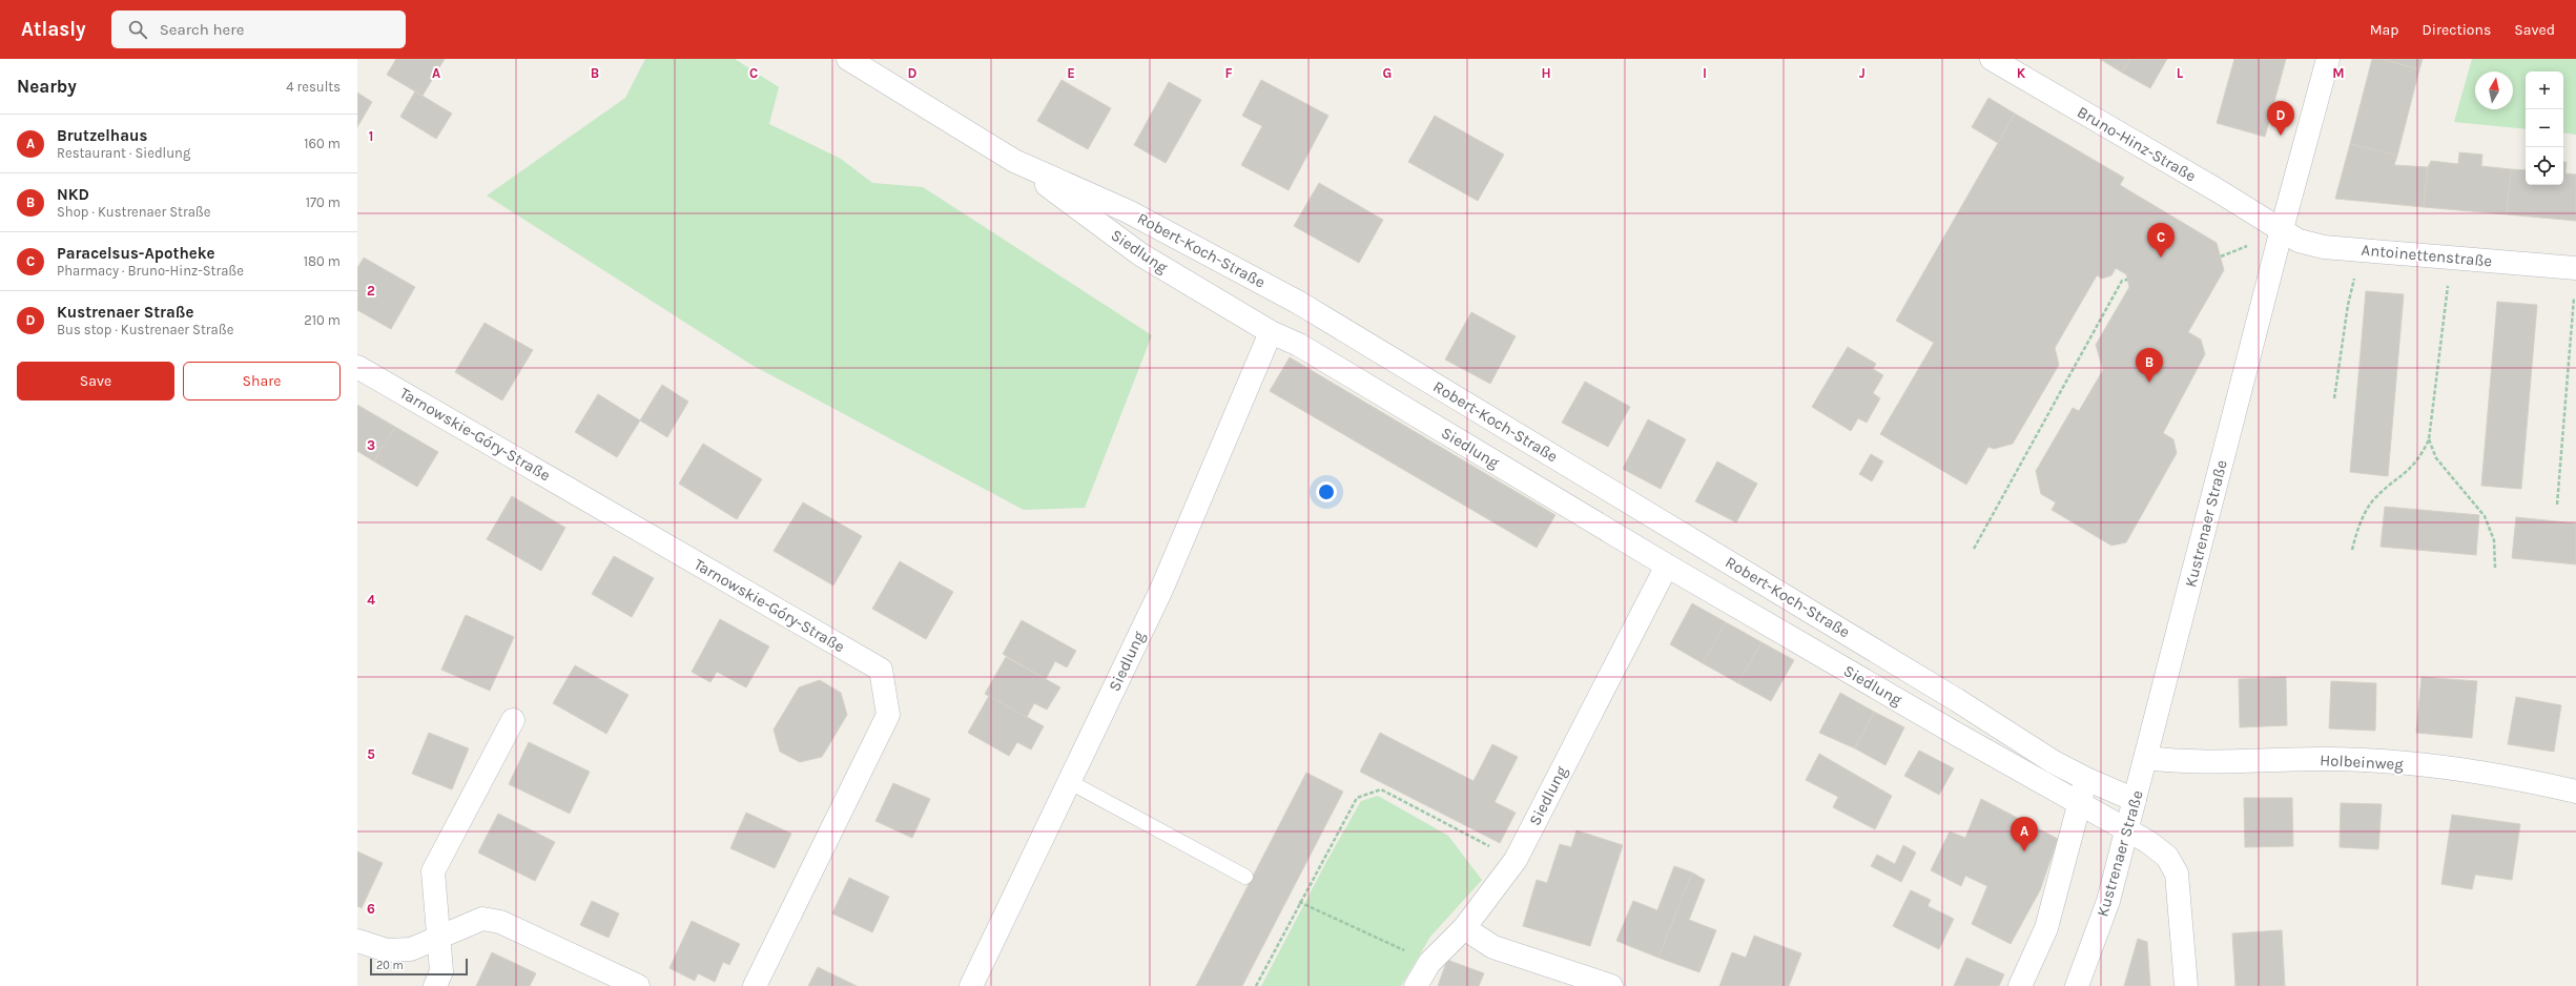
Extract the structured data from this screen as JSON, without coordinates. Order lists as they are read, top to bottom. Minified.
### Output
{"streets":{"street":["Bruno-Hinz-Straße","Robert-Koch-Straße","Siedlung","Antoinettenstraße","Tarnowskie-Góry-Straße","Kustrenaer Straße","Holbeinweg"]},"crossings":[["Bruno-Hinz-Straße","Antoinettenstraße"],["Bruno-Hinz-Straße","Kustrenaer Straße"],["Robert-Koch-Straße","Siedlung"],["Robert-Koch-Straße","Kustrenaer Straße"],["Siedlung","Kustrenaer Straße"],["Antoinettenstraße","Kustrenaer Straße"],["Kustrenaer Straße","Holbeinweg"]],"scale_bar":"20 m","north":"top","page":{"header":"Atlasly","search":"Search here","nav":["Map","Directions","Saved"],"heading":["Nearby","4 results"],"map_buttons":["+","−"],"pins":["D","C","B","A"],"list":[{"mark":"A","name":"Brutzelhaus","note":"Restaurant · Siedlung","value":"160 m"},{"mark":"B","name":"NKD","note":"Shop · Kustrenaer Straße","value":"170 m"},{"mark":"C","name":"Paracelsus-Apotheke","note":"Pharmacy · Bruno-Hinz-Straße","value":"180 m"},{"mark":"D","name":"Kustrenaer Straße","note":"Bus stop · Kustrenaer Straße","value":"210 m"}],"buttons":["Save","Share"],"scale":"20 m"},"grid":{"columns":["A","B","C","D","E","F","G","H","I","J","K","L","M"],"rows":["1","2","3","4","5","6"]}}
